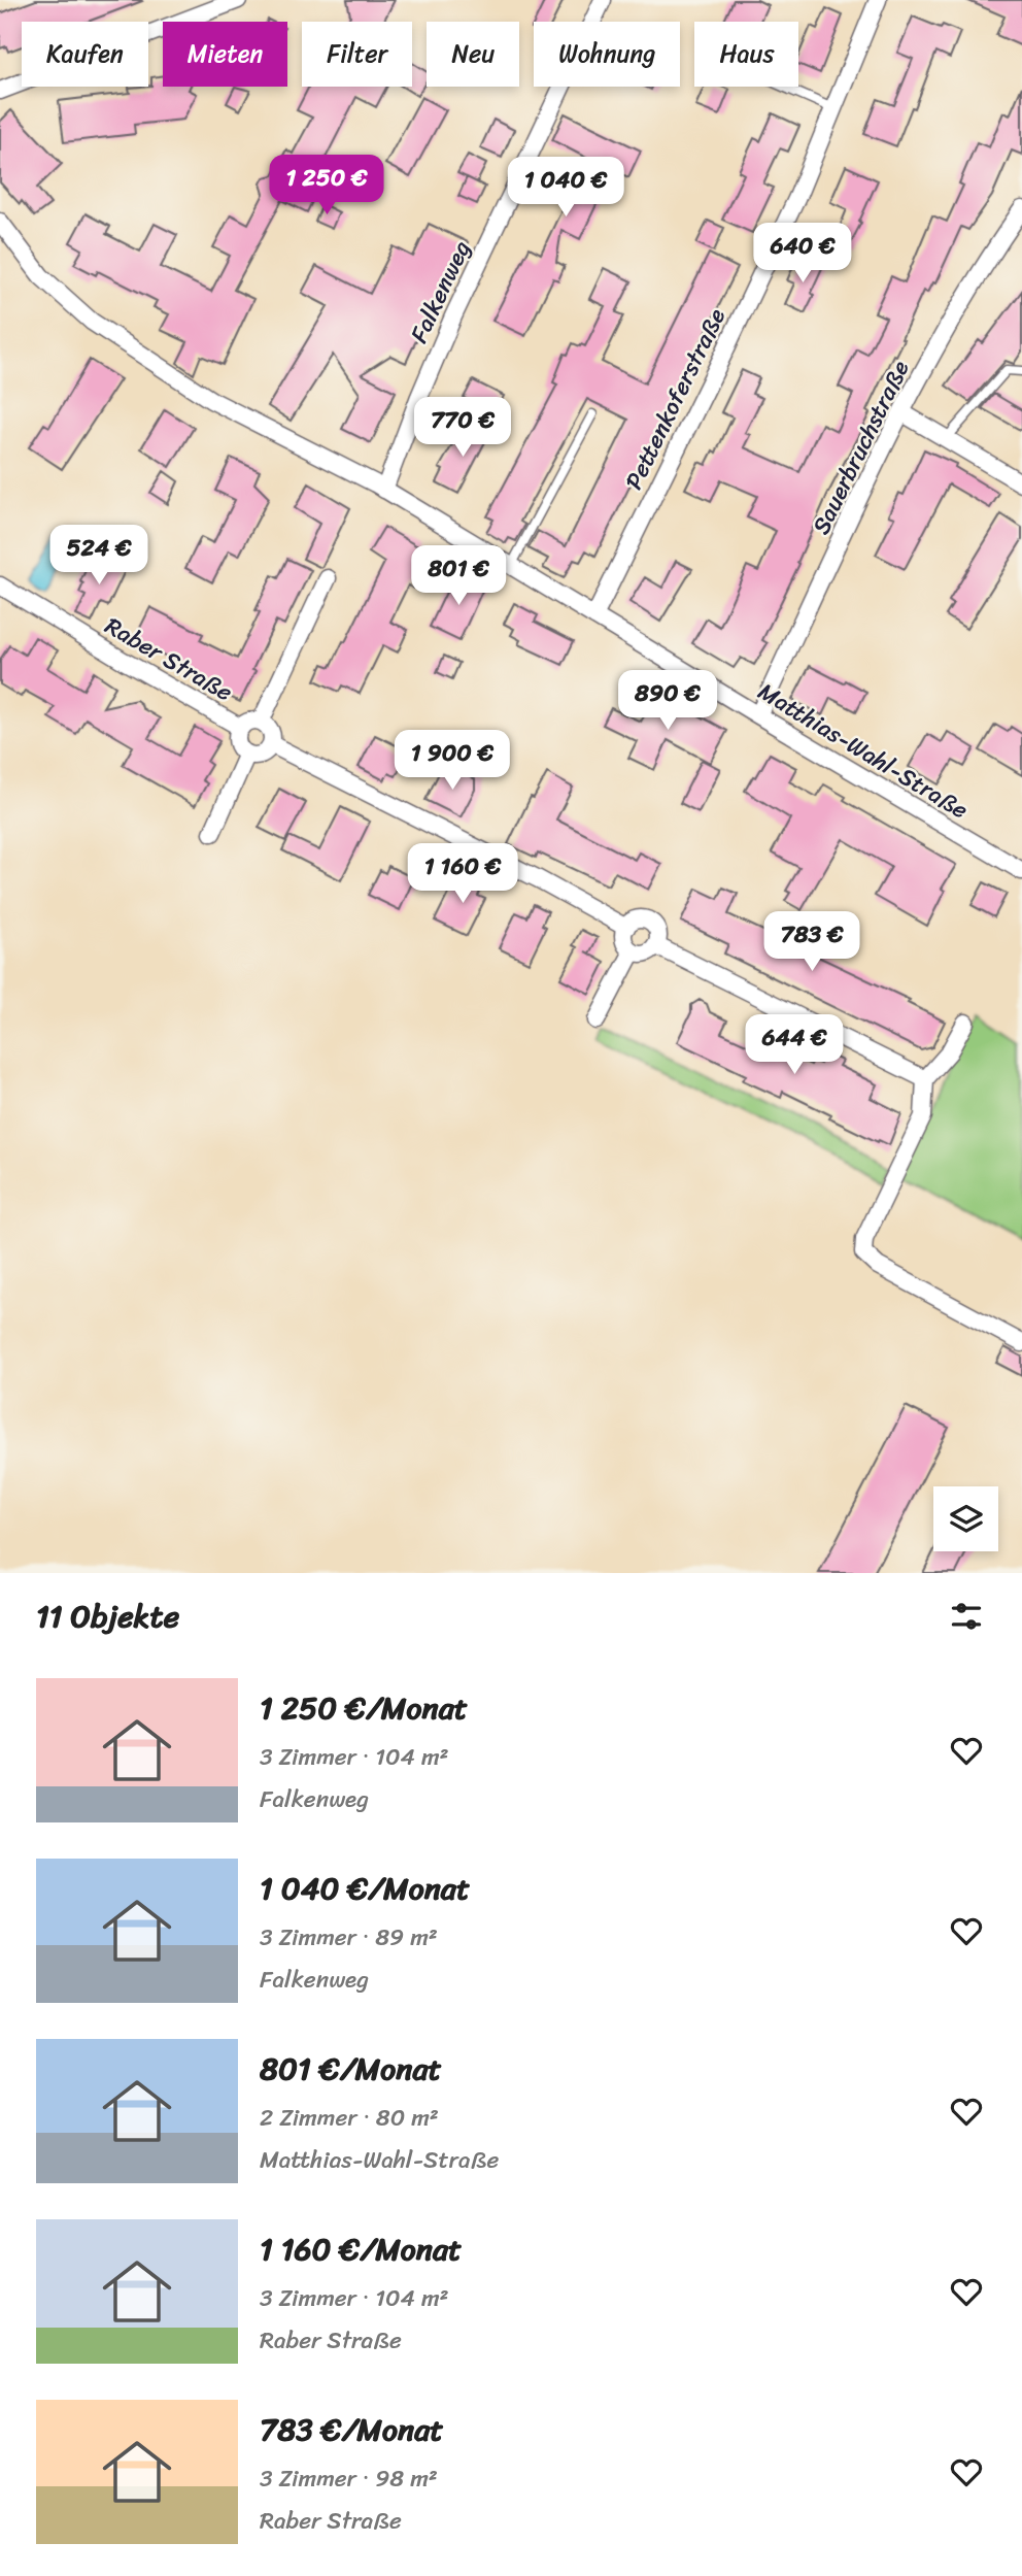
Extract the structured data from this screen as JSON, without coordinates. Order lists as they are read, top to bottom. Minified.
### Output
{"streets":{"street":["Falkenweg","Pettenkoferstraße","Sauerbruchstraße","Raber Straße","Matthias-Wahl-Straße"]},"crossings":[["Falkenweg","Matthias-Wahl-Straße"],["Pettenkoferstraße","Matthias-Wahl-Straße"],["Sauerbruchstraße","Matthias-Wahl-Straße"]],"page":{"chip":["Kaufen","Mieten","Filter","Neu","Wohnung","Haus"],"price":["1 250 €","1 040 €","640 €","770 €","524 €","801 €","890 €","1 900 €","1 160 €","783 €","644 €"],"heading":"11 Objekte","list":[{"name":"1 250 €/Monat","note":"3 Zimmer · 104 m² · Falkenweg"},{"name":"1 040 €/Monat","note":"3 Zimmer · 89 m² · Falkenweg"},{"name":"801 €/Monat","note":"2 Zimmer · 80 m² · Matthias-Wahl-Straße"},{"name":"1 160 €/Monat","note":"3 Zimmer · 104 m² · Raber Straße"},{"name":"783 €/Monat","note":"3 Zimmer · 98 m² · Raber Straße"}]}}
